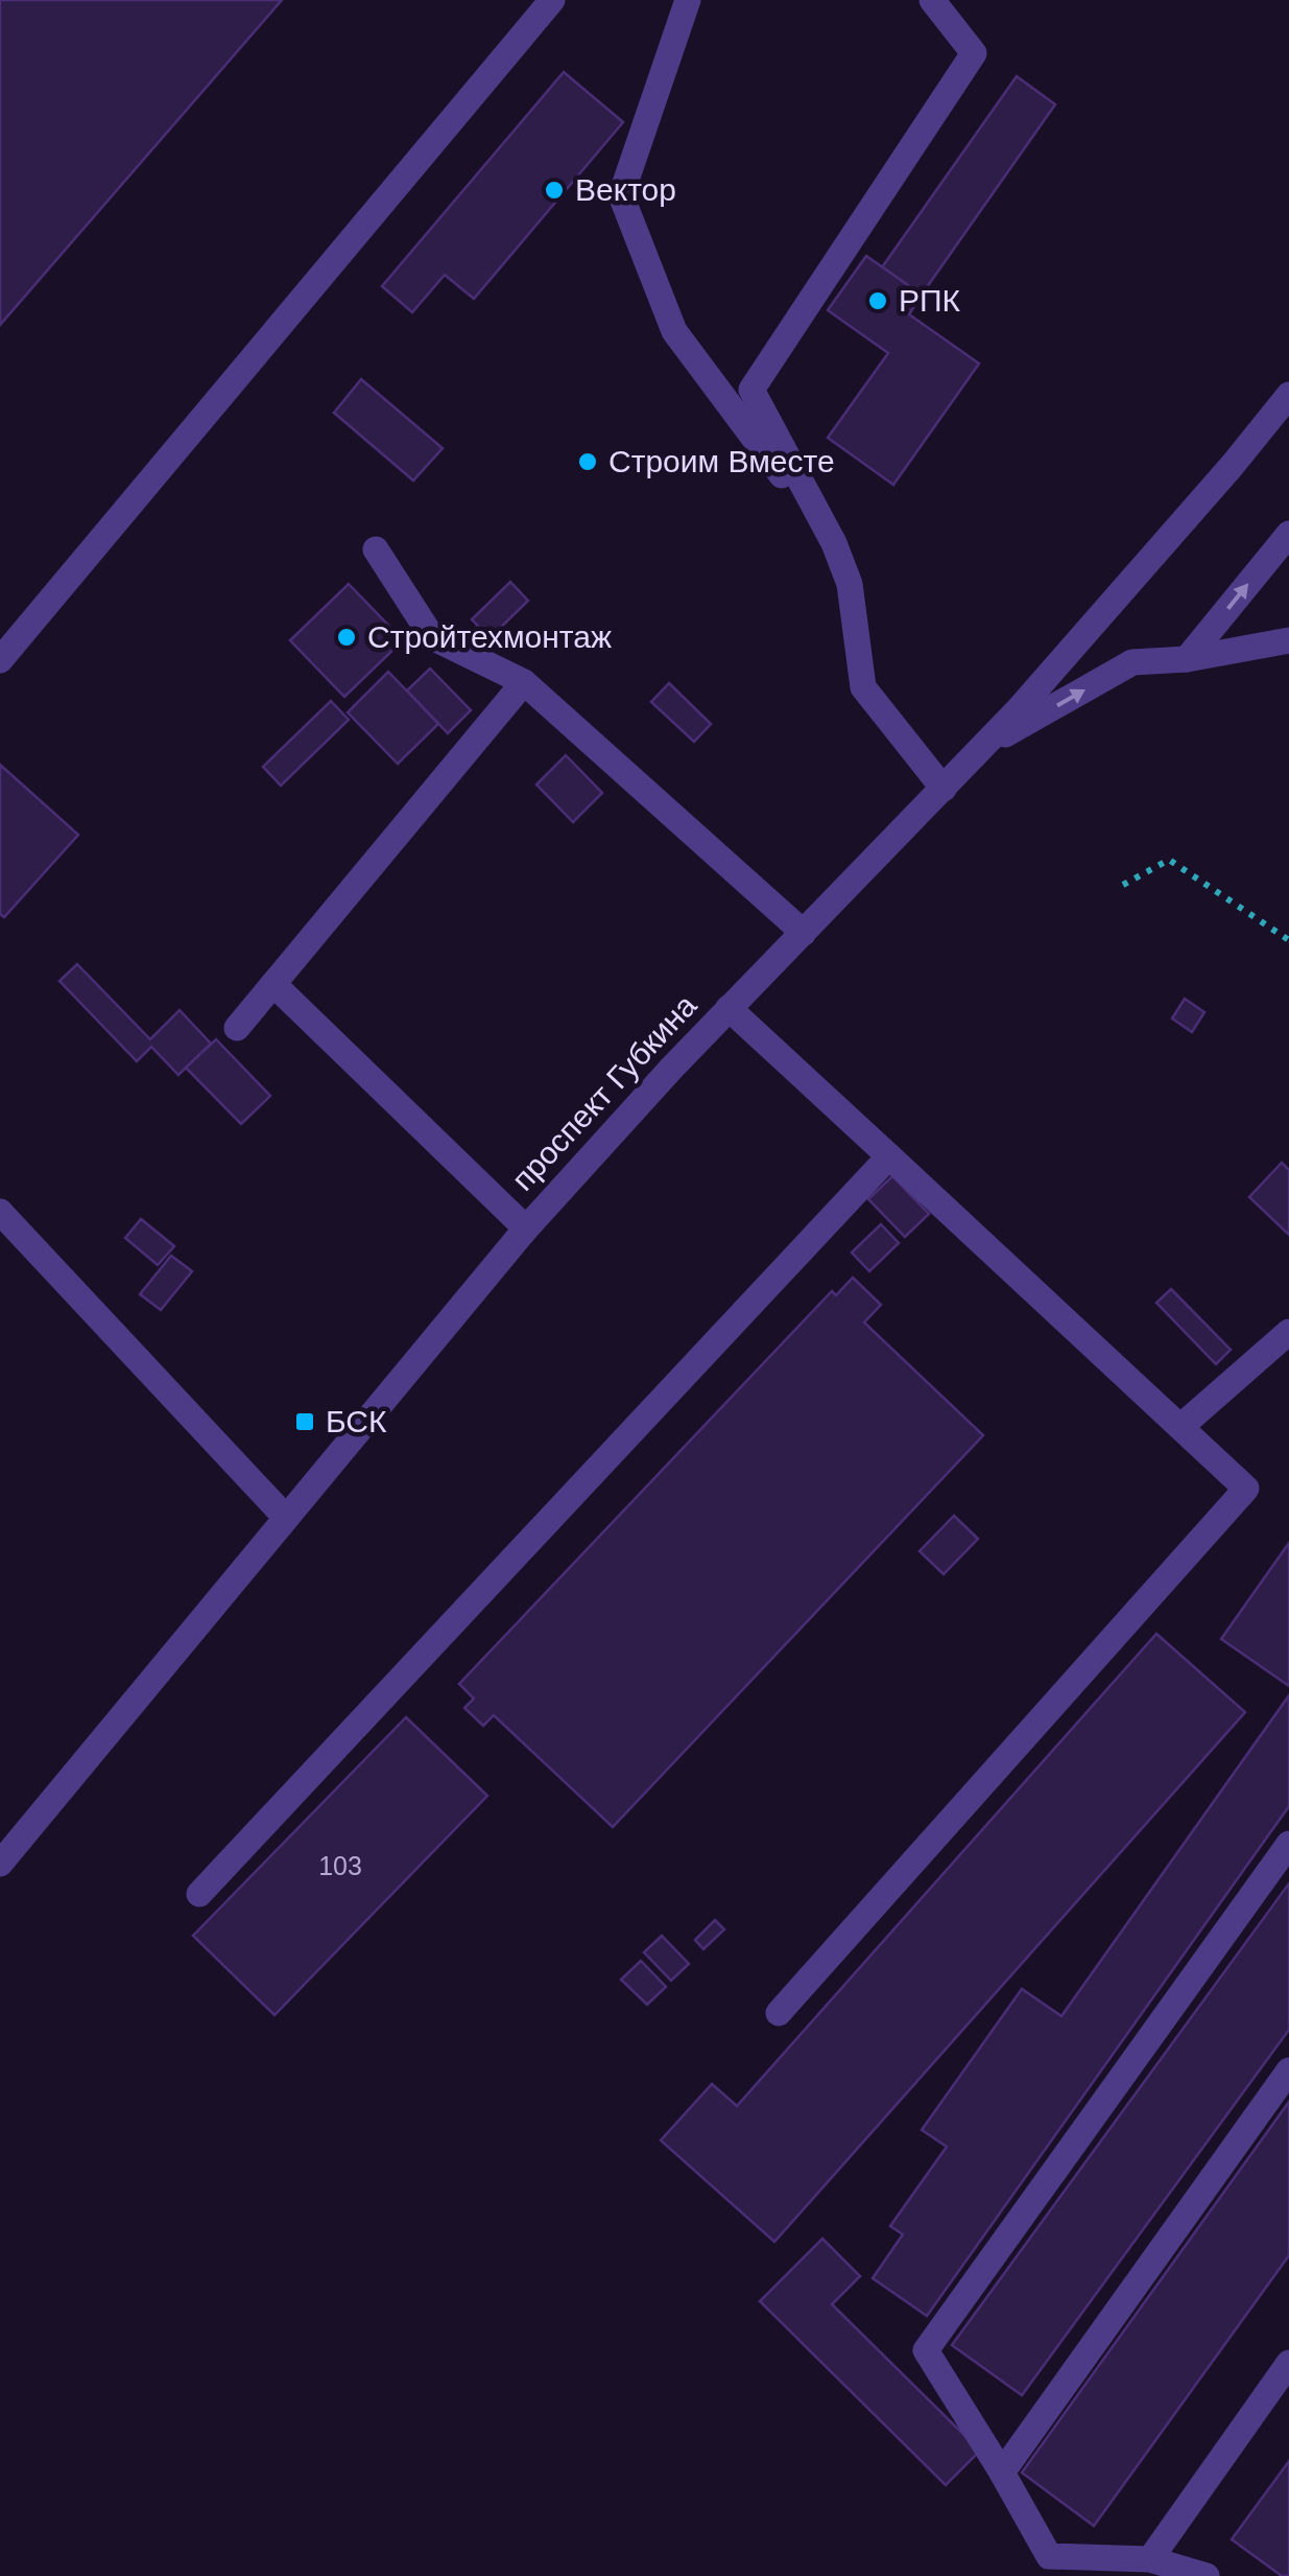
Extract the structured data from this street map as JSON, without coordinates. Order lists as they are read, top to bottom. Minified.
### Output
{"streets":{"street":["проспект Губкина"]},"places":{"other":["Вектор","РПК","Строим Вместе","Стройтехмонтаж"],"transit":["БСК"]},"house_numbers":["103"]}
